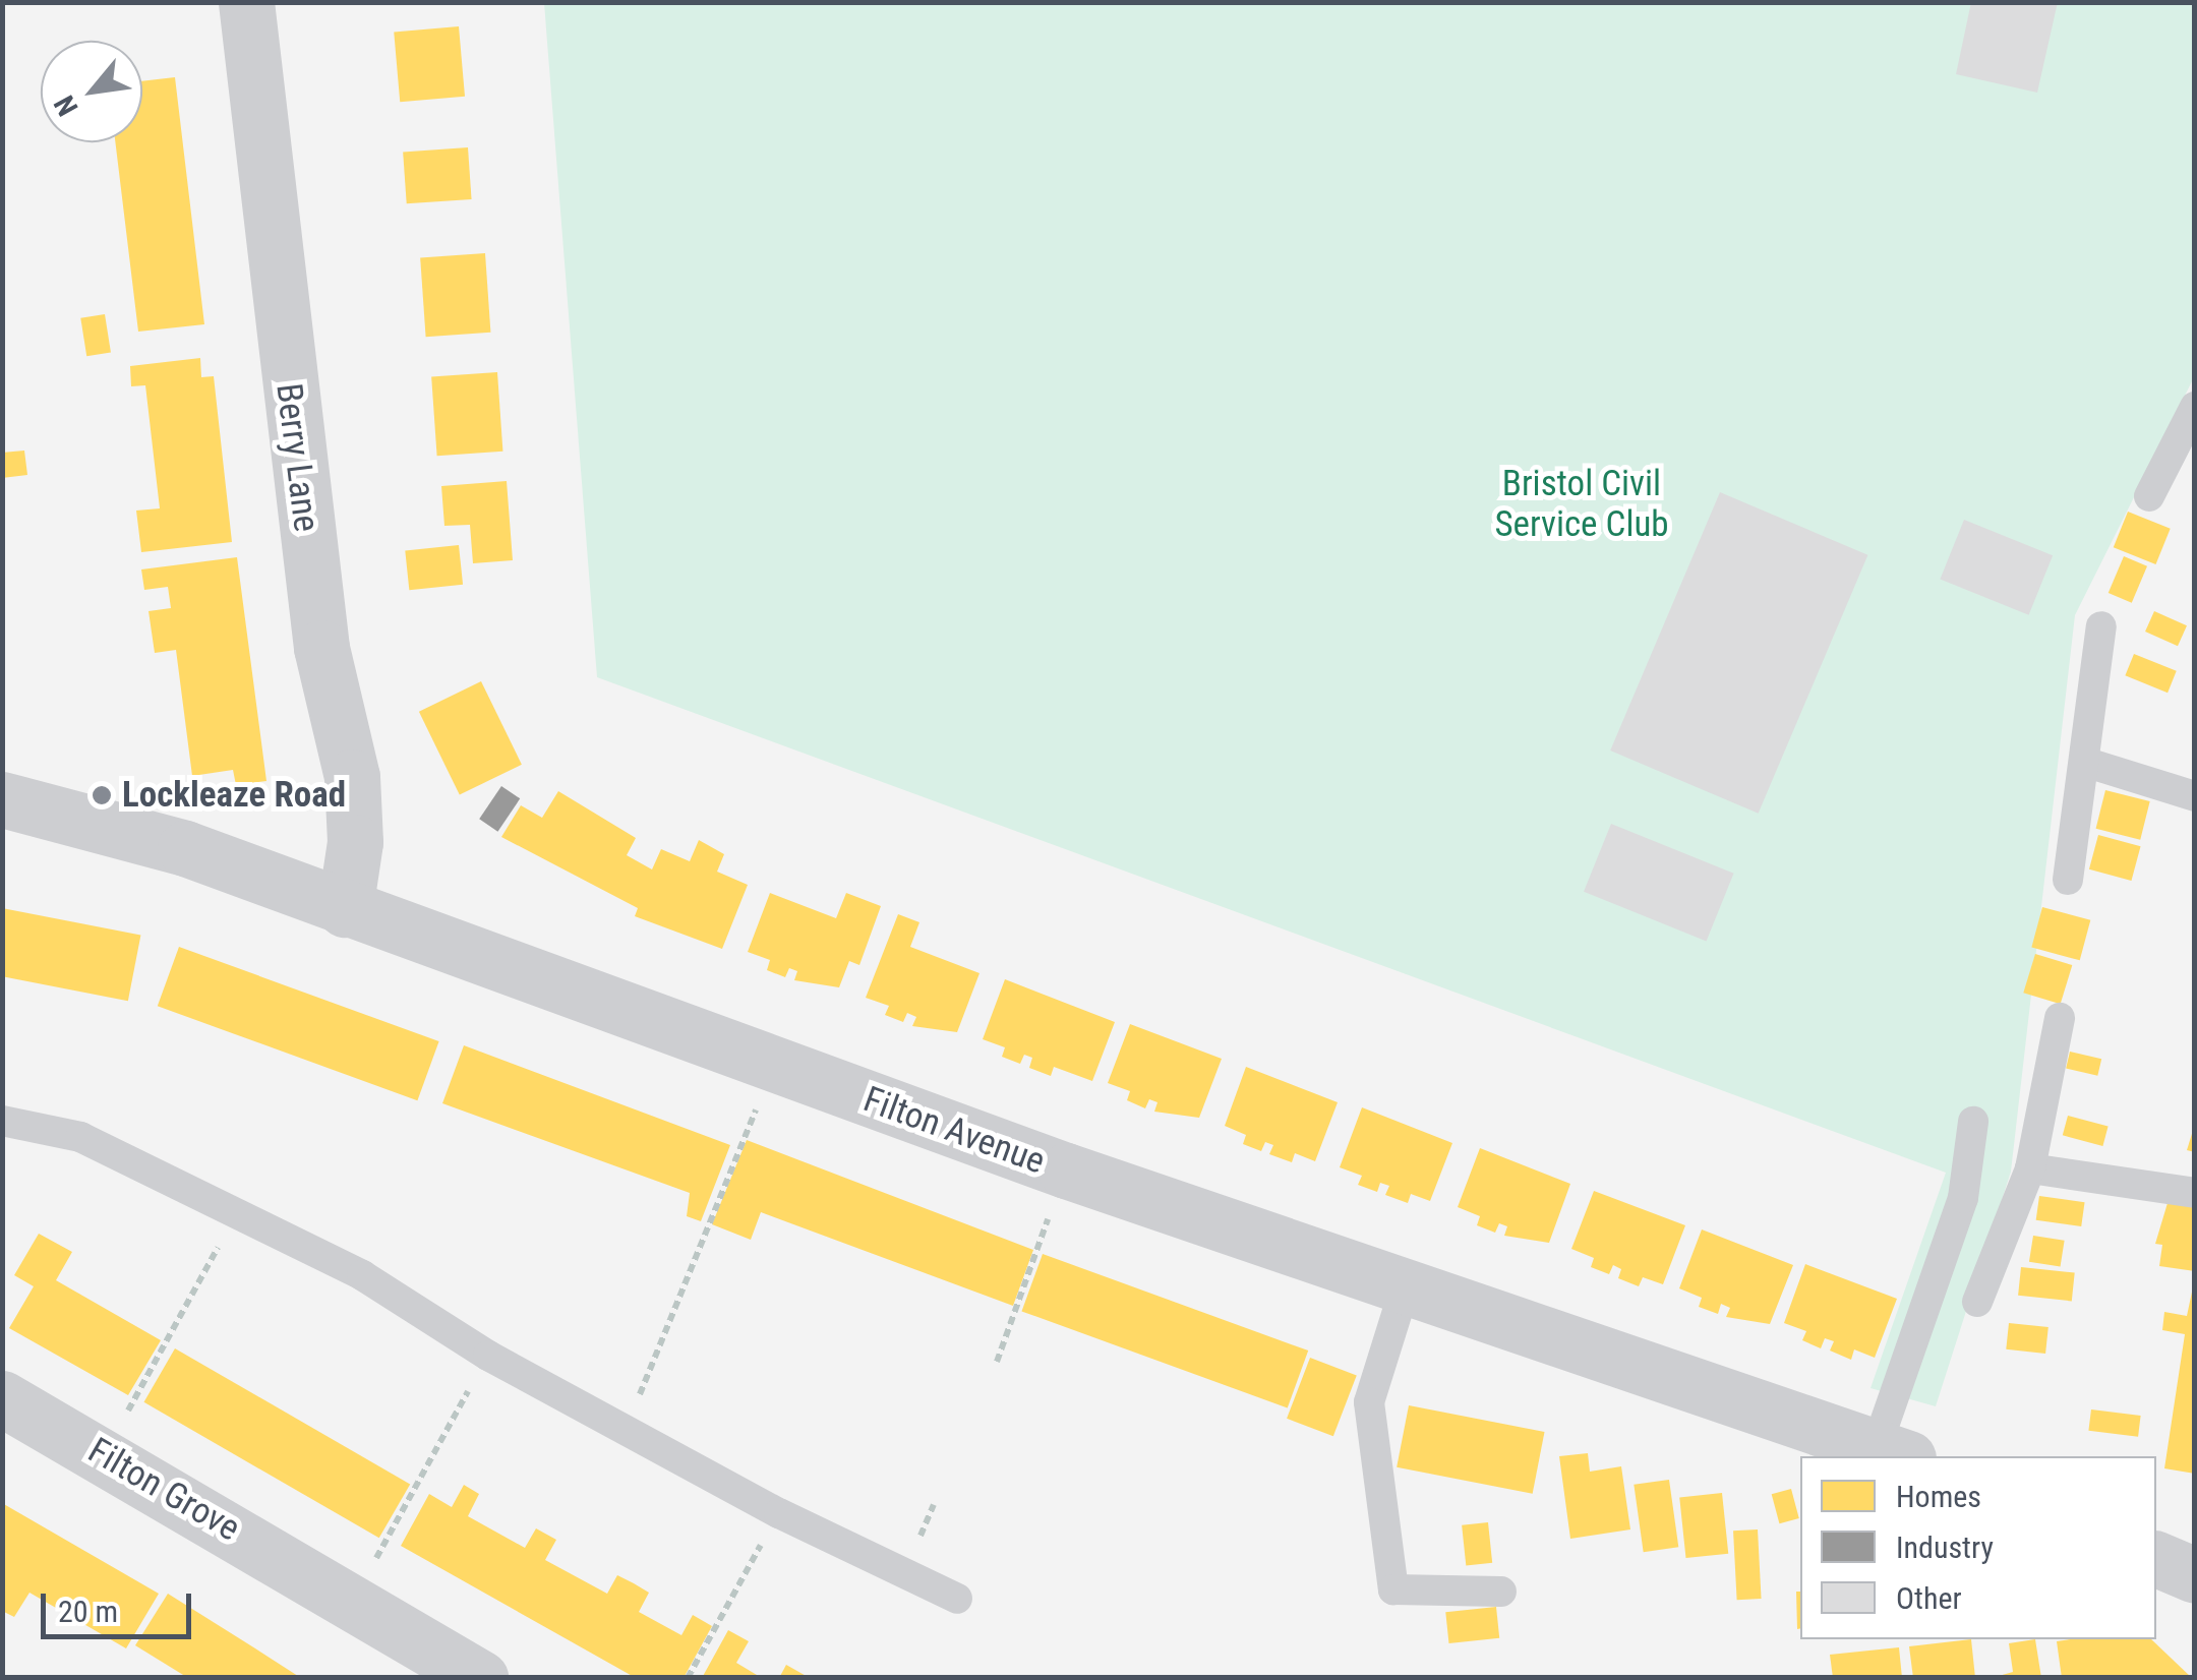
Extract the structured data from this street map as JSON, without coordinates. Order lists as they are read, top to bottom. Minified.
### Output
{"streets":{"street":["Berry Lane","Filton Avenue","Filton Grove"]},"crossings":[["Berry Lane","Filton Avenue"]],"parks":["Bristol Civil Service Club"],"places":["Lockleaze Road"],"legend":["Homes","Industry","Other"],"scale_bar":"20 m","north":"bottom left"}
